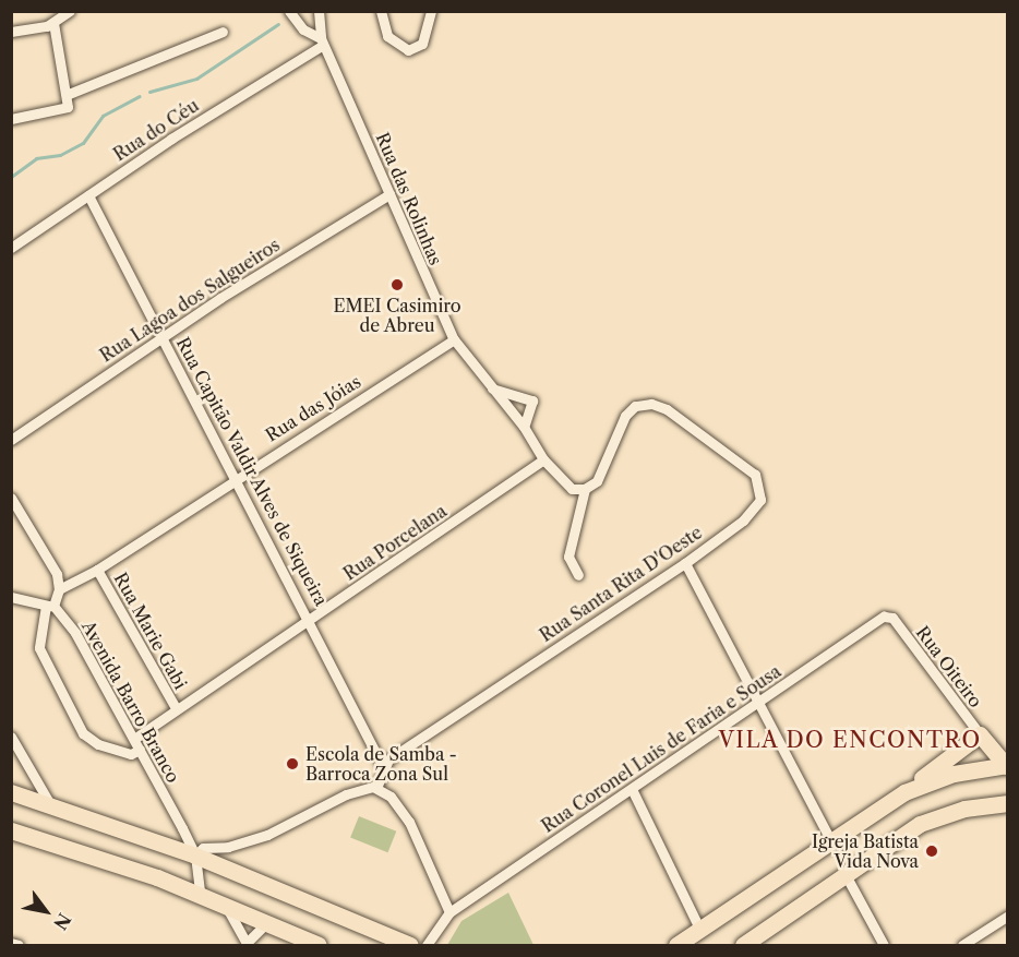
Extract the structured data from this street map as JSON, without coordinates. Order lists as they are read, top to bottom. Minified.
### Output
{"streets":{"street":["Rua do Céu","Rua das Rolinhas","Rua Lagoa dos Salgueiros","Rua das Jóias","Rua Capitão Valdir Alves de Siqueira","Rua Porcelana","Rua Santa Rita D'Oeste","Rua Marie Gabi","Rua Oiteiro","Avenida Barro Branco","Rua Coronel Luis de Faria e Sousa"]},"crossings":[["Rua do Céu","Rua das Rolinhas"],["Rua do Céu","Rua Capitão Valdir Alves de Siqueira"],["Rua das Rolinhas","Rua Lagoa dos Salgueiros"],["Rua das Rolinhas","Rua das Jóias"],["Rua das Rolinhas","Rua Porcelana"],["Rua das Rolinhas","Rua Santa Rita D'Oeste"],["Rua Lagoa dos Salgueiros","Rua Capitão Valdir Alves de Siqueira"],["Rua das Jóias","Rua Capitão Valdir Alves de Siqueira"],["Rua das Jóias","Rua Marie Gabi"],["Rua Capitão Valdir Alves de Siqueira","Rua Porcelana"],["Rua Capitão Valdir Alves de Siqueira","Rua Santa Rita D'Oeste"],["Rua Porcelana","Rua Marie Gabi"],["Rua Porcelana","Avenida Barro Branco"],["Rua Oiteiro","Rua Coronel Luis de Faria e Sousa"]],"districts":["VILA DO ENCONTRO"],"places":["EMEI Casimiro de Abreu","Escola de Samba - Barroca Zona Sul","Igreja Batista Vida Nova"],"north":"bottom right"}
